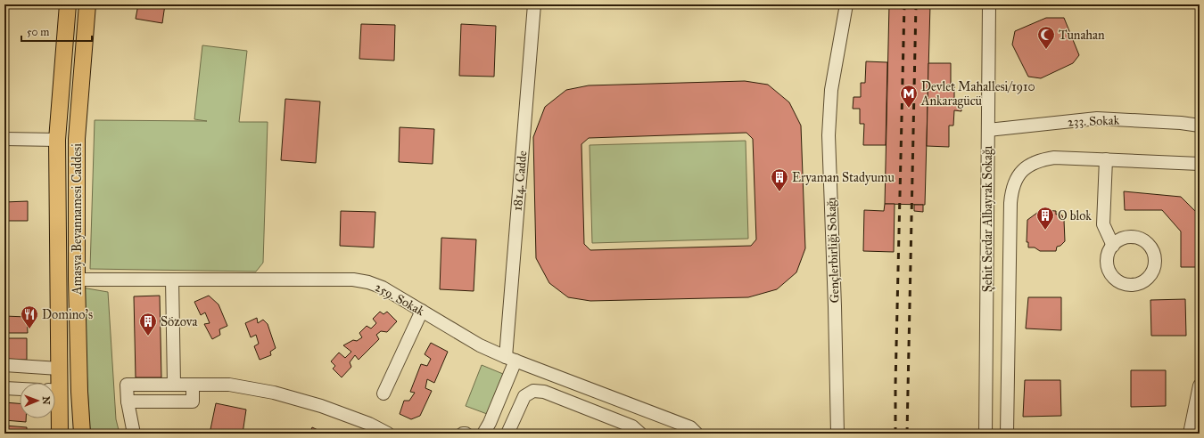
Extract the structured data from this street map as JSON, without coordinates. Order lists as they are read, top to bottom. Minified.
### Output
{"streets":{"main road":["Amasya Beyannamesi Caddesi"],"street":["233. Sokak","1814. Cadde","Şehit Serdar Albayrak Sokağı","Gençlerbirliği Sokağı","259. Sokak"]},"crossings":[["233. Sokak","Şehit Serdar Albayrak Sokağı"],["1814. Cadde","259. Sokak"],["Amasya Beyannamesi Caddesi","259. Sokak"]],"places":{"mosque":["Tunahan"],"metro station":["Devlet Mahallesi/1910 Ankaragücü"],"building":["Eryaman Stadyumu","O blok","Sözova"],"restaurant":["Domino's"]},"scale_bar":"50 m","north":"right"}
